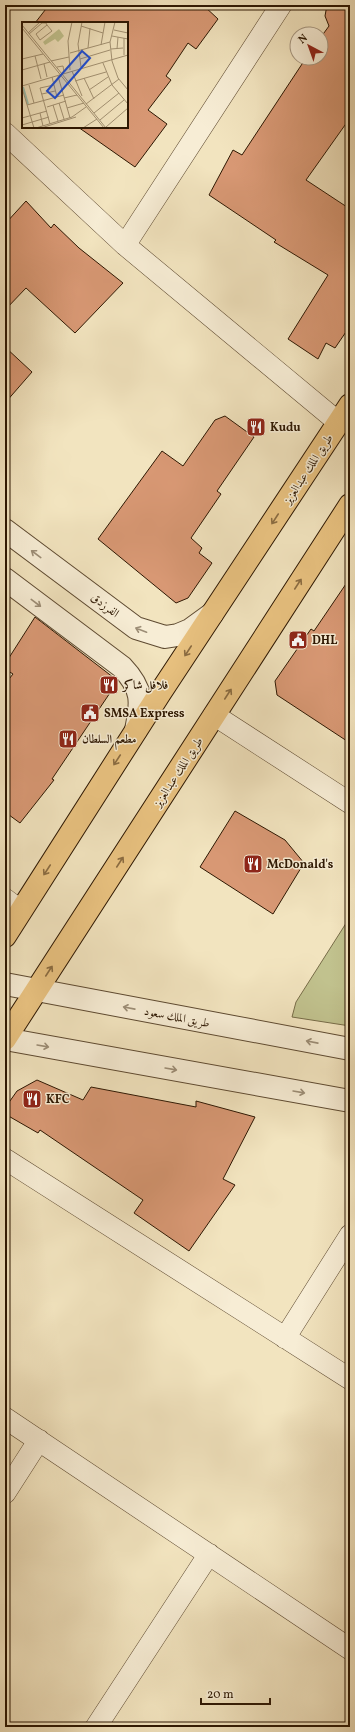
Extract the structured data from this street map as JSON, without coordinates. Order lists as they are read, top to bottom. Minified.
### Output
{"streets":{"highway":["طريق الملك عبدالعزيز"],"street":["الفرزدق","طريق الملك سعود"]},"crossings":[["طريق الملك عبدالعزيز","الفرزدق"],["طريق الملك عبدالعزيز","طريق الملك سعود"]],"places":{"restaurant":["Kudu","فلافل شاكر","مطعم السلطان","McDonald's","KFC"],"public building":["DHL","SMSA Express"]},"scale_bar":"20 m","north":"top left"}
